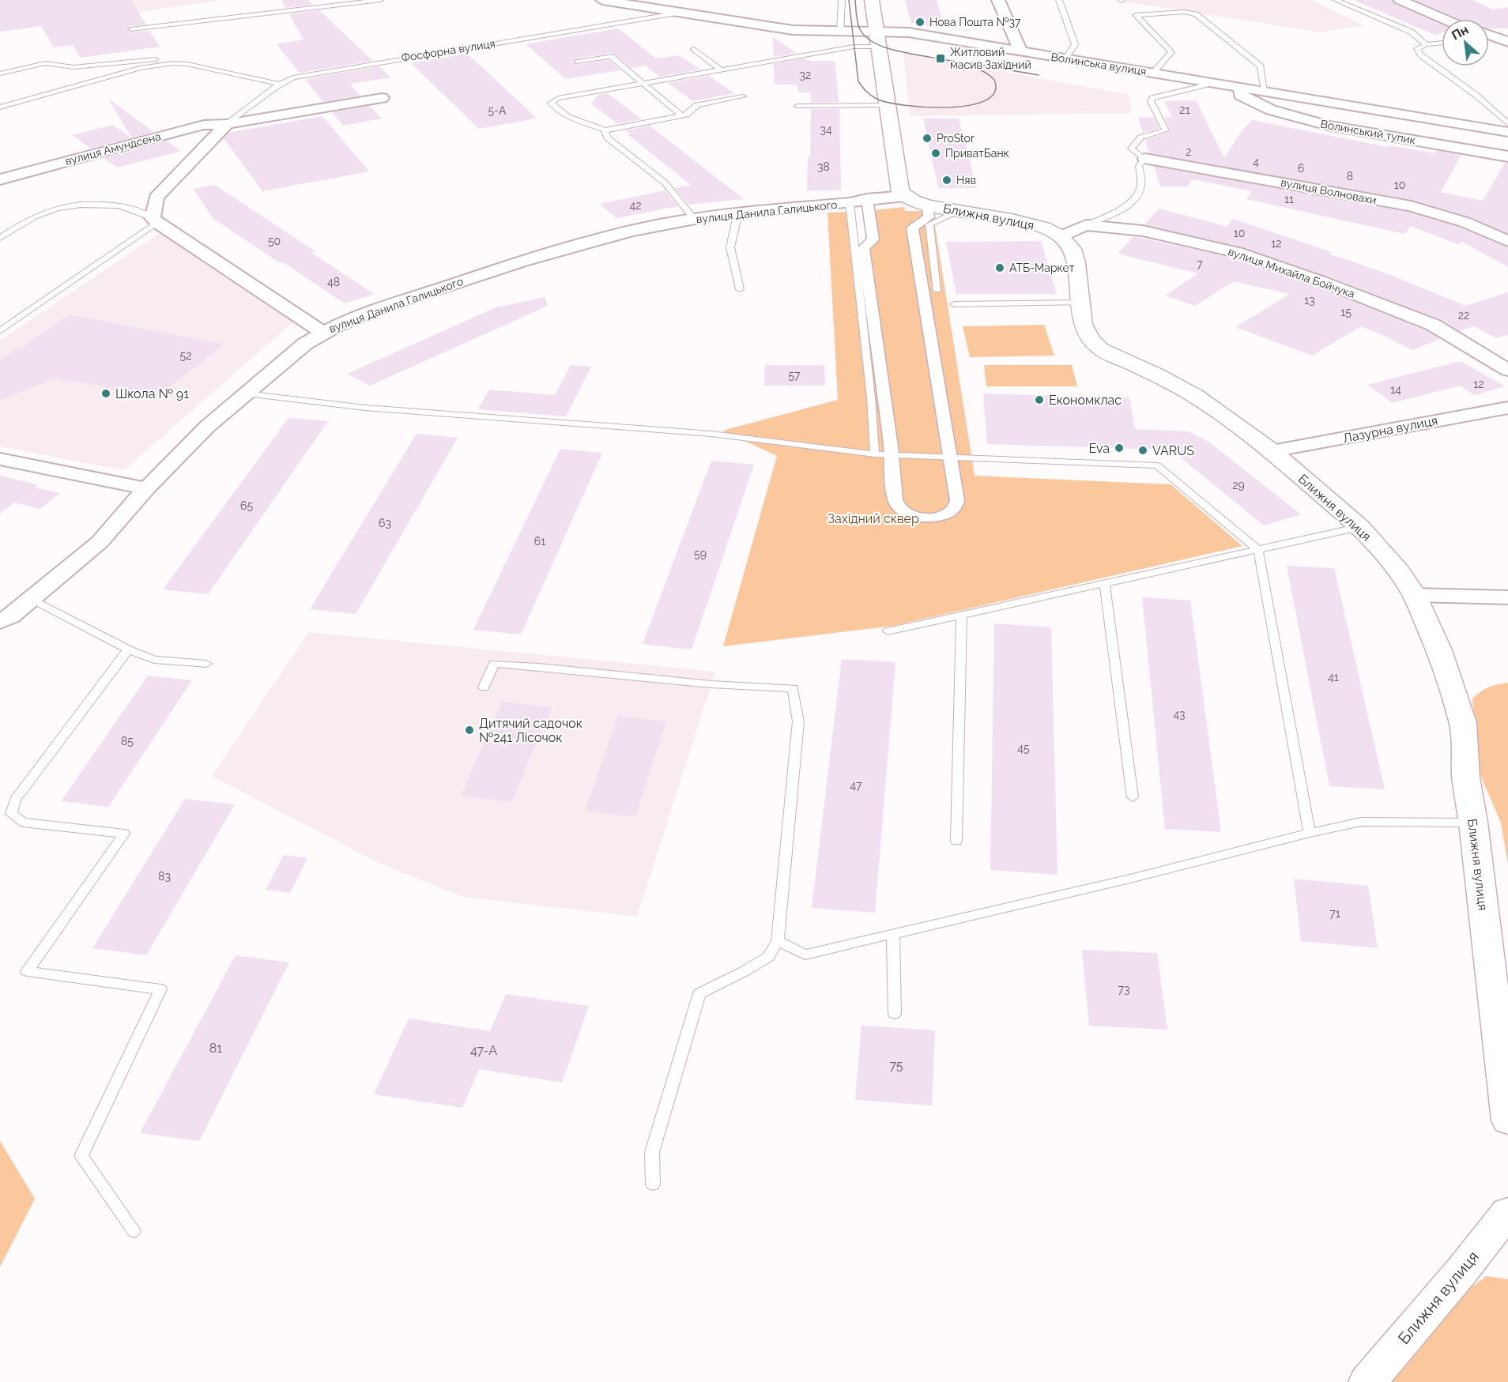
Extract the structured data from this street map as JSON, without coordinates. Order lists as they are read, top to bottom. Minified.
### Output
{"streets":{"street":["Фосфорна вулиця","Волинська вулиця","Волинський тупик","вулиця Амундсена","вулиця Волновахи","вулиця Данила Галицького","Ближня вулиця","вулиця Михайла Бойчука","Лазурна вулиця"]},"crossings":[["Фосфорна вулиця","Волинська вулиця"],["Фосфорна вулиця","вулиця Амундсена"],["Волинська вулиця","Волинський тупик"],["вулиця Данила Галицького","Ближня вулиця"],["Ближня вулиця","вулиця Михайла Бойчука"],["Ближня вулиця","Лазурна вулиця"]],"parks":["Західний сквер"],"places":{"other":["Нова Пошта №37","ProStor","ПриватБанк","Няв","АТБ-Маркет","Школа № 91","Економклас","Eva","VARUS","Дитячий садочок №241 Лісочок"],"transit":["Житловий масив Західний"]},"house_numbers":["32","21","5-А","34","2","4","38","6","8","10","11","42","10","50","12","7","48","13","15","22","52","57","12","14","29","65","63","61","59","41","43","85","45","47","83","71","73","81","47-А","75"],"north":"top left"}
